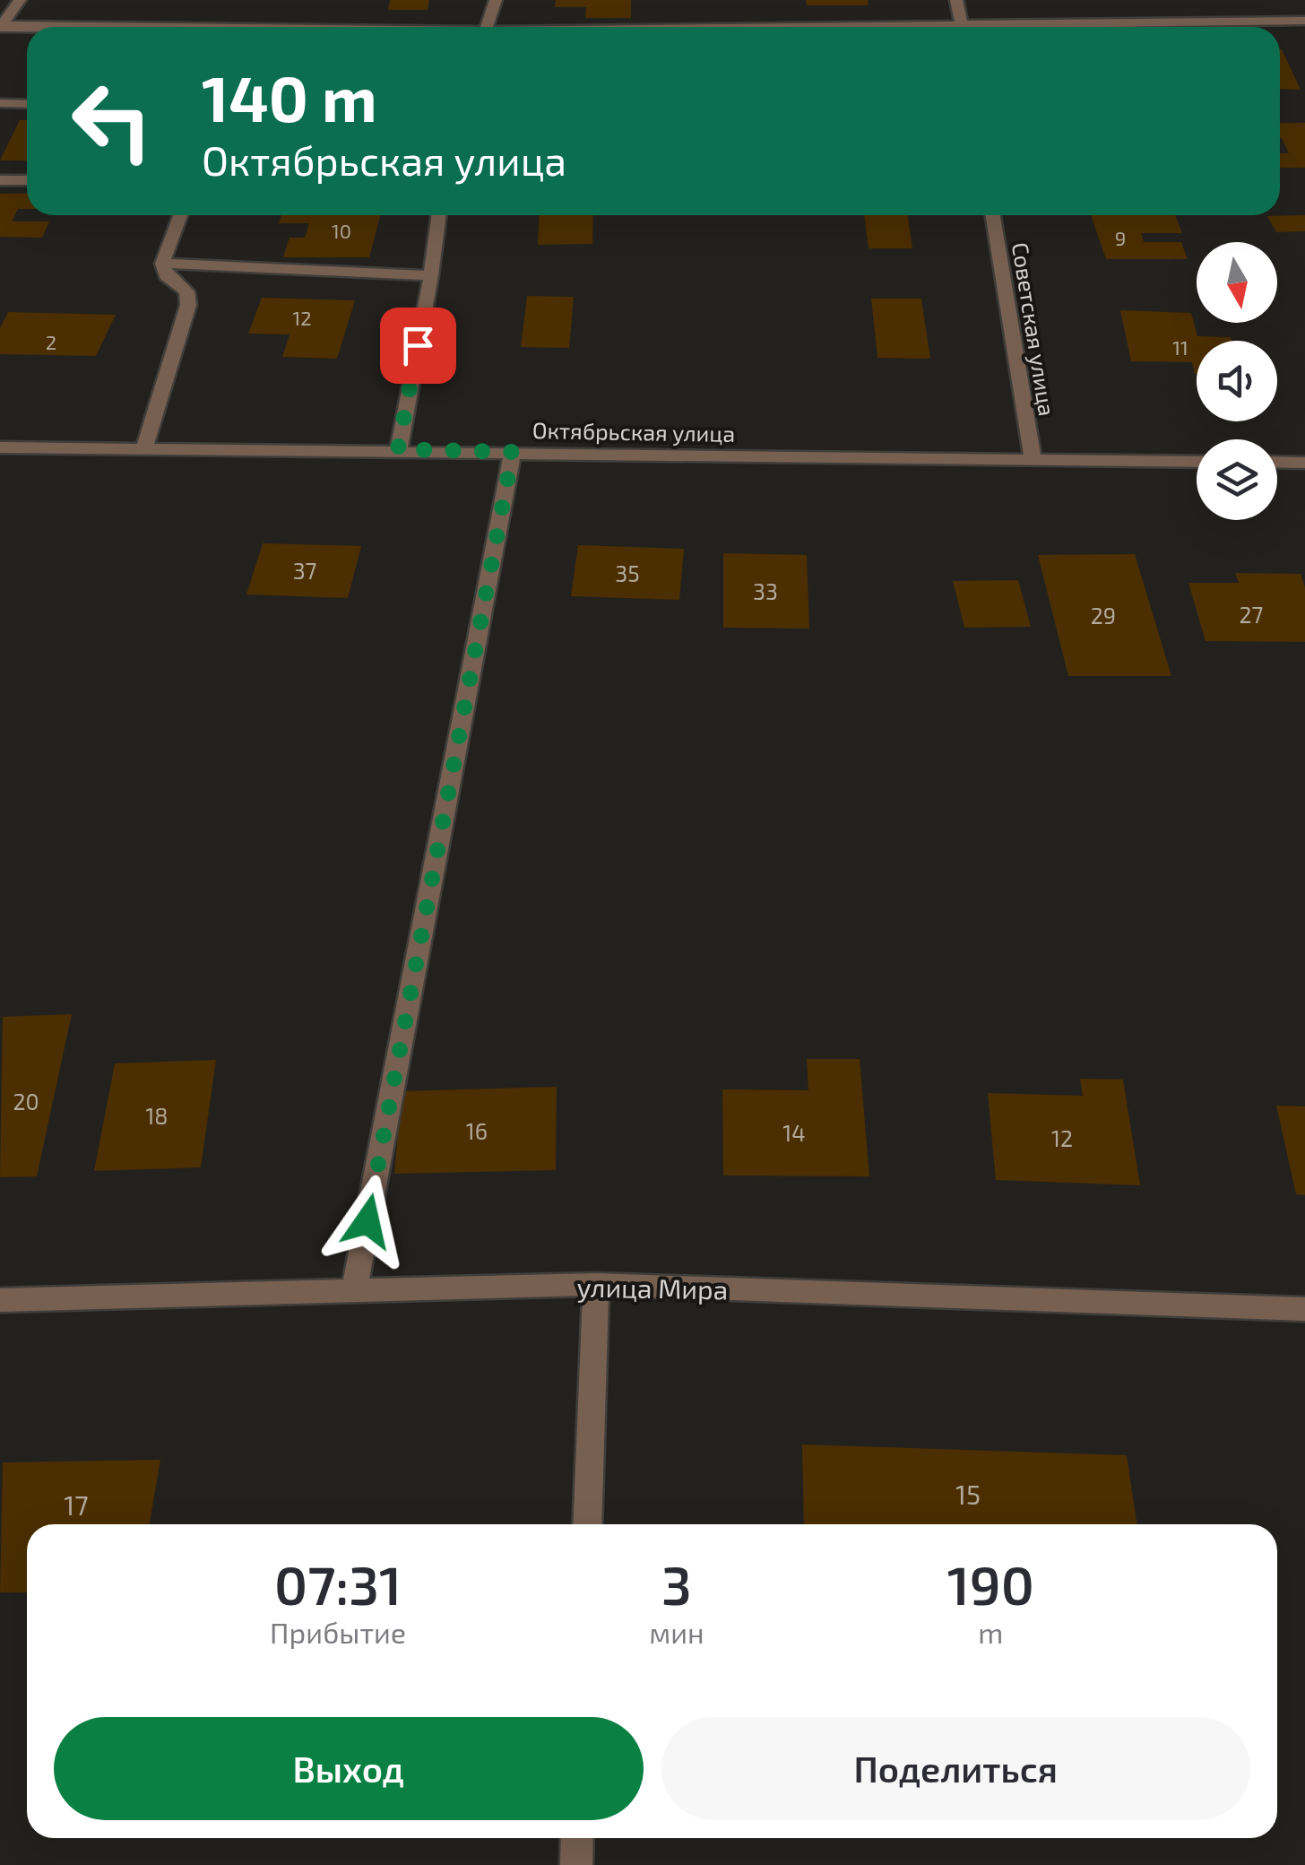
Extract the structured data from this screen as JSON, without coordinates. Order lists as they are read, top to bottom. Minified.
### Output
{"streets":{"street":["Советская улица","Октябрьская улица","улица Мира"]},"crossings":[["Советская улица","Октябрьская улица"]],"house_numbers":["10","9","12","2","11","37","35","33","27","29","20","18","16","14","12","15","17"],"north":"bottom","page":{"turn":["140 m","Октябрьская улица"],"eta":["07:31","Прибытие","3","мин","190","m"],"buttons":["Выход","Поделиться"]}}
